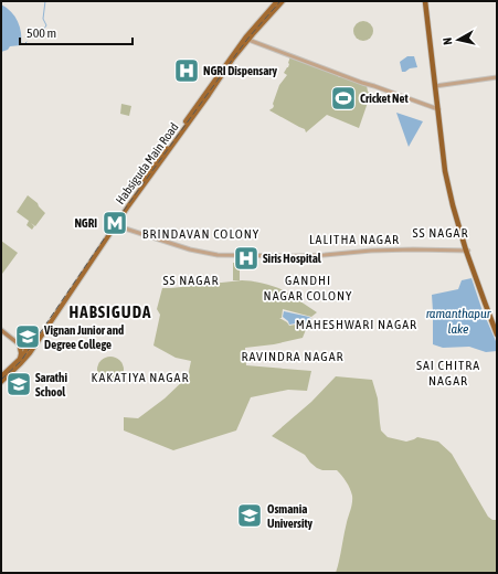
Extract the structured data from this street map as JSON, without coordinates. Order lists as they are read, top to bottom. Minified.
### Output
{"streets":{"main road":["Habsiguda Main Road"]},"districts":["SS NAGAR","BRINDAVAN COLONY","LALITHA NAGAR","SS NAGAR","GANDHI NAGAR COLONY","HABSIGUDA","MAHESHWARI NAGAR","RAVINDRA NAGAR","SAI CHITRA NAGAR","KAKATIYA NAGAR"],"water":["ramanthapur lake"],"places":{"hospital":["NGRI Dispensary","Siris Hospital"],"sports":["Cricket Net"],"metro station":["NGRI"],"school or university":["Vignan Junior and Degree College","Sarathi School","Osmania University"]},"scale_bar":"500 m","north":"left"}
